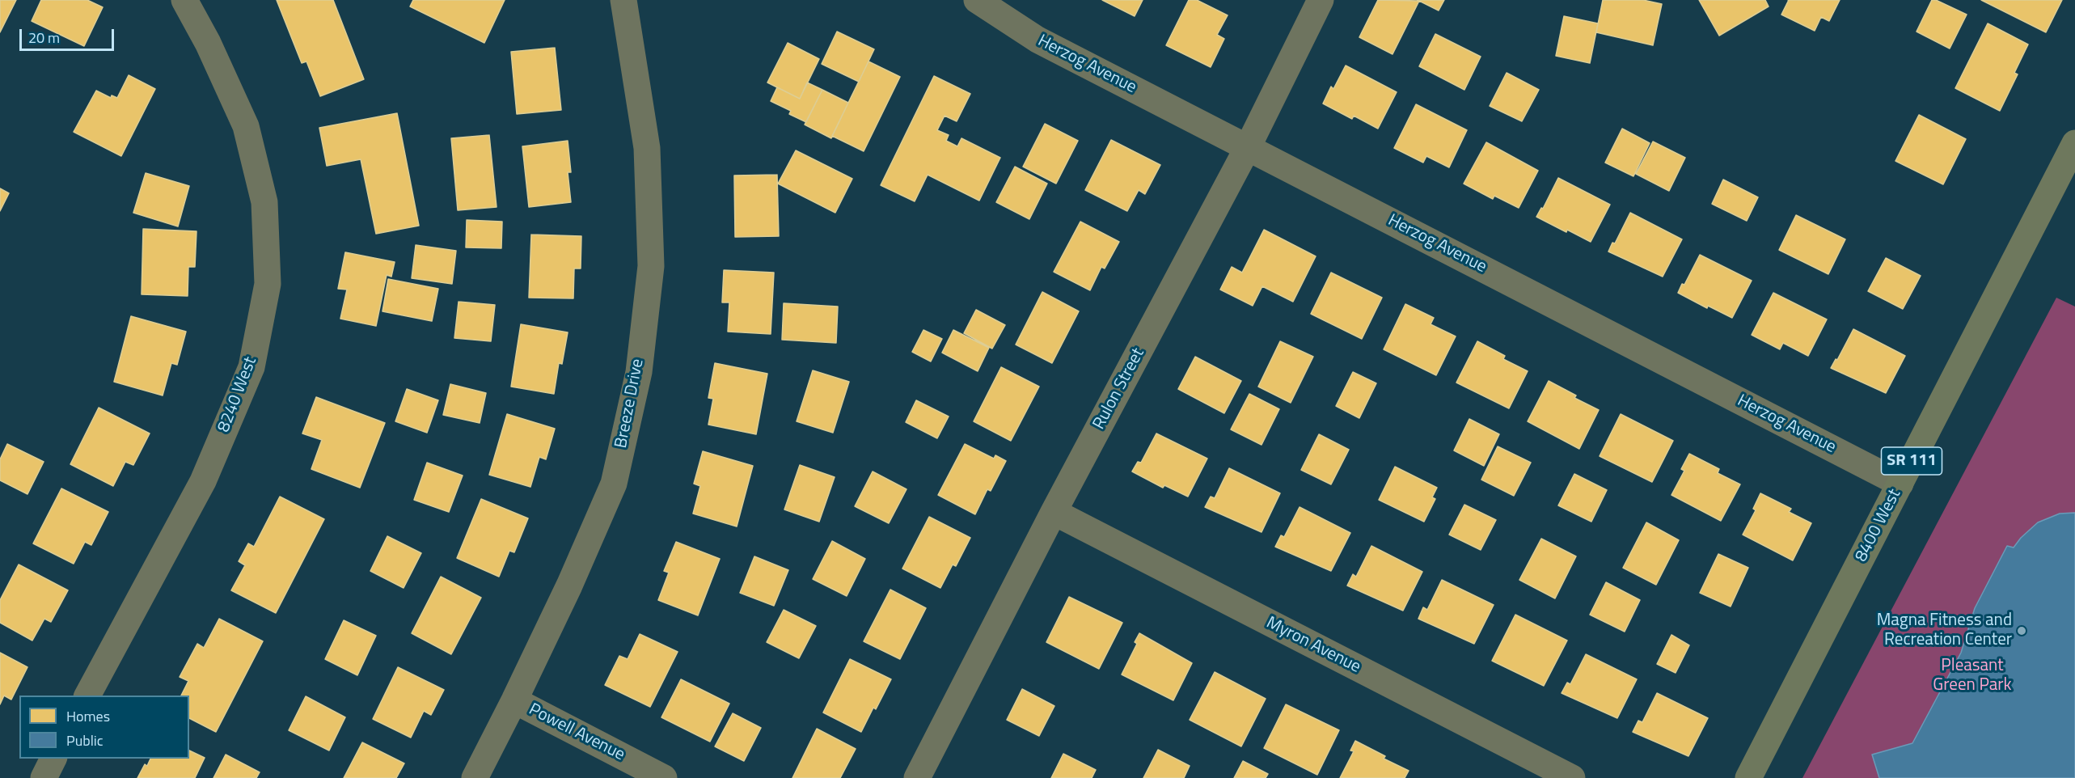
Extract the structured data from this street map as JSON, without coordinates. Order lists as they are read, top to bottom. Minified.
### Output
{"streets":{"main road":["SR 111","8400 West"],"street":["Herzog Avenue","Rulon Street","8240 West","Breeze Drive","Myron Avenue","Powell Avenue"]},"crossings":[["Herzog Avenue","Rulon Street"],["Herzog Avenue","8400 West"],["Rulon Street","Myron Avenue"],["Breeze Drive","Powell Avenue"]],"parks":["Pleasant Green Park"],"places":["Magna Fitness and Recreation Center"],"legend":["Homes","Public"],"scale_bar":"20 m"}
